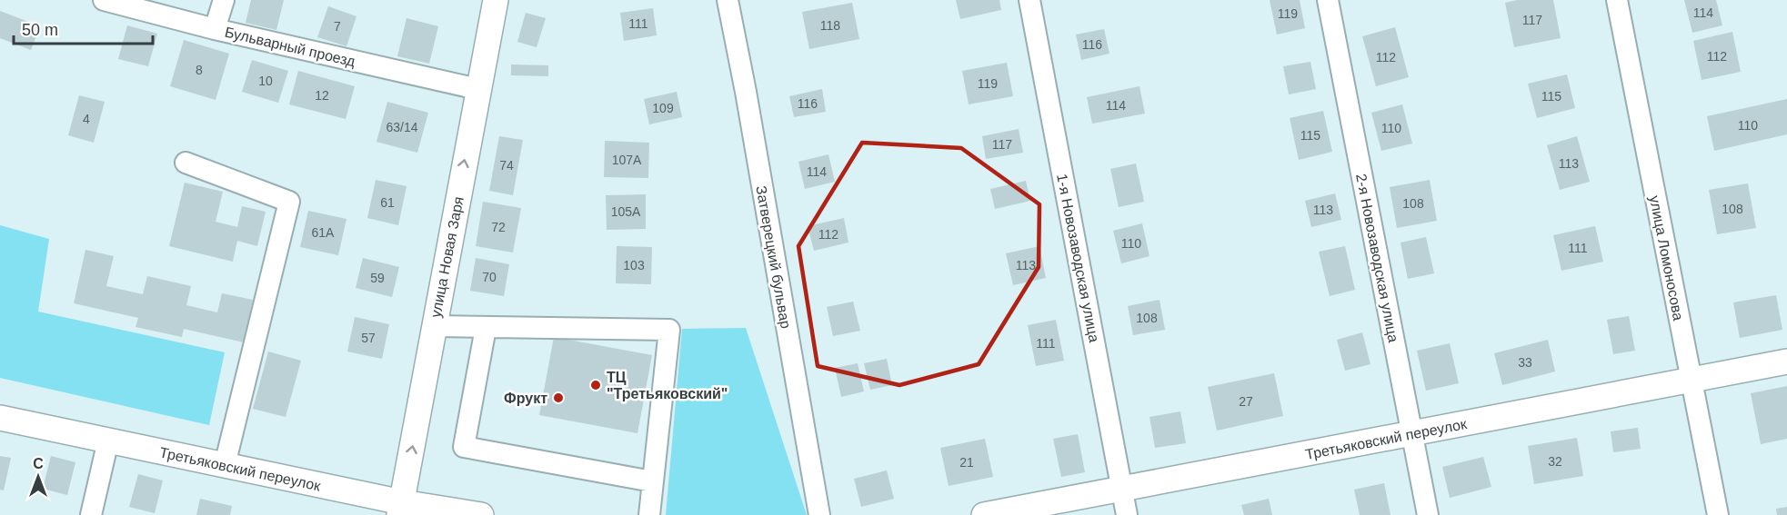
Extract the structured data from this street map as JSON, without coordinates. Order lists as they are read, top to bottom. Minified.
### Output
{"streets":{"main road":["улица Новая Заря","Третьяковский переулок"],"street":["Бульварный проезд","Затверецкий бульвар","1-я Новозаводская улица","2-я Новозаводская улица","улица Ломоносова"]},"crossings":[["Бульварный проезд","улица Новая Заря"],["улица Новая Заря","Третьяковский переулок"],["1-я Новозаводская улица","Третьяковский переулок"],["2-я Новозаводская улица","Третьяковский переулок"],["улица Ломоносова","Третьяковский переулок"]],"one_way":["улица Новая Заря"],"places":["ТЦ \"Третьяковский\"","Фрукт"],"house_numbers":["114","119","117","111","118","7","116","112","112","8","10","119","12","115","116","114","109","4","110","63/14","110","115","117","107А","113","74","114","61","108","108","113","105А","72","61А","112","110","111","103","113","70","59","108","57","111","33","27","32","21"],"scale_bar":"50 m","north":"top"}
